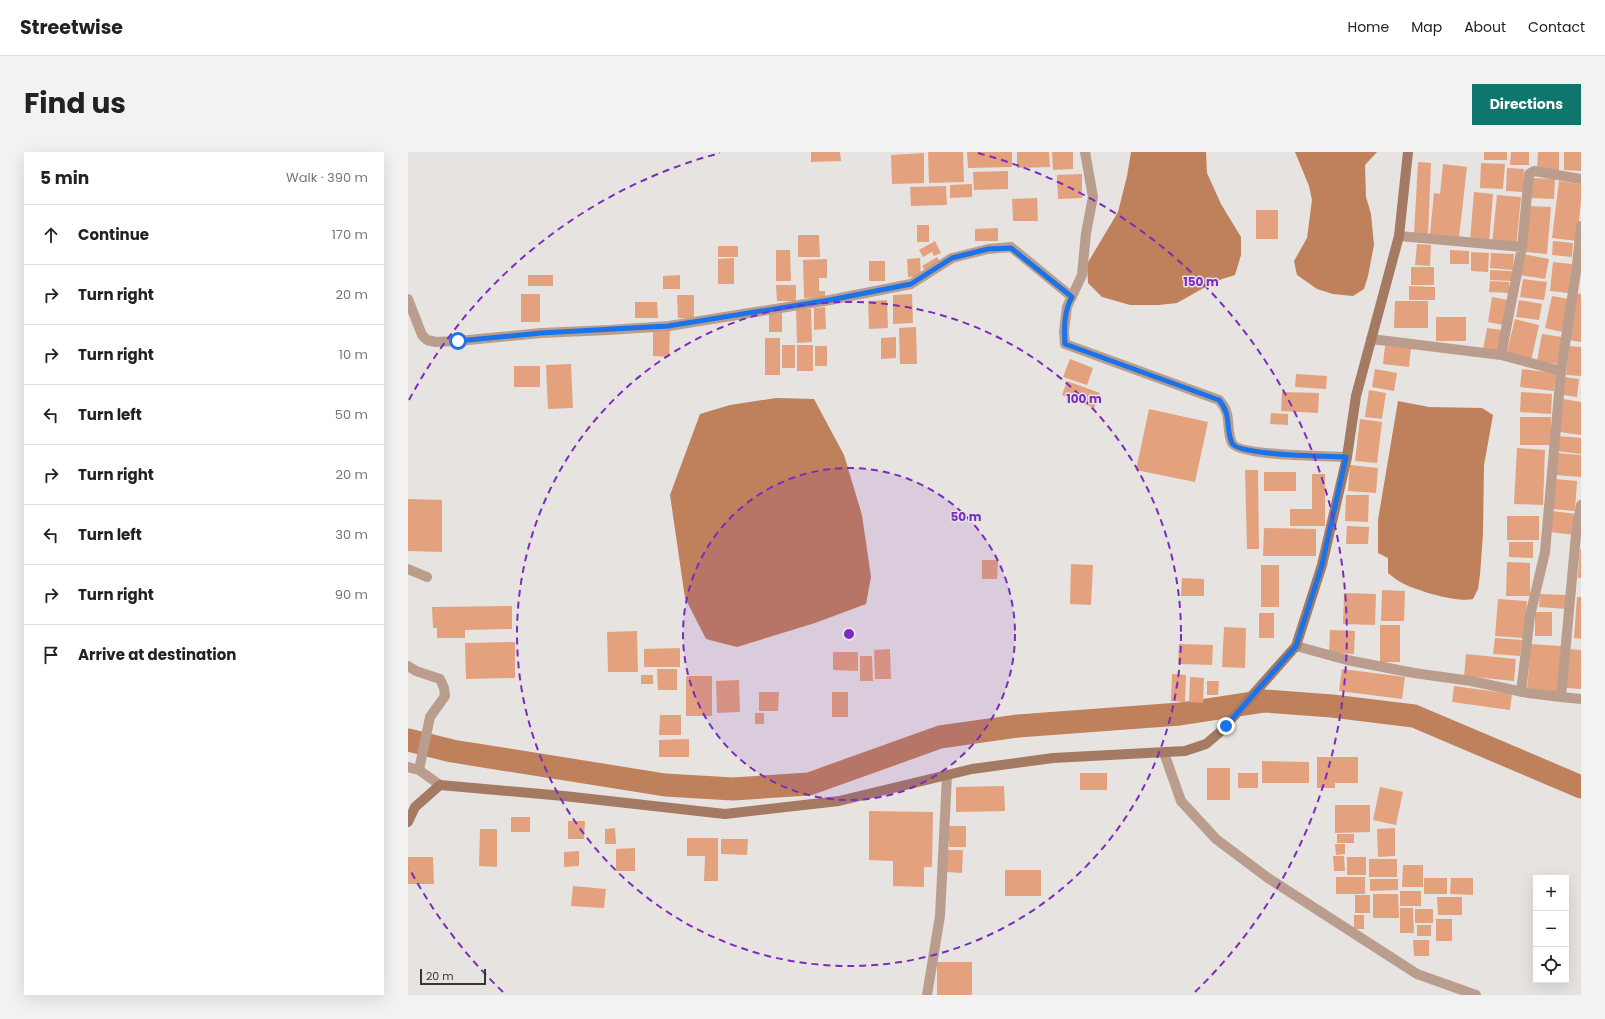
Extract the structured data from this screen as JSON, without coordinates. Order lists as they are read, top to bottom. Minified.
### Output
{"scale_bar":"20 m","page":{"header":"Streetwise","nav":["Home","Map","About","Contact"],"title":"Find us","buttons":"Directions","heading":["5 min","Walk · 390 m"],"list":[["Continue","170 m"],["Turn right","20 m"],["Turn right","10 m"],["Turn left","50 m"],["Turn right","20 m"],["Turn left","30 m"],["Turn right","90 m"],"Arrive at destination"],"map_buttons":["+","−"],"scale":"20 m"},"rings":["150 m","100 m","50 m"]}
